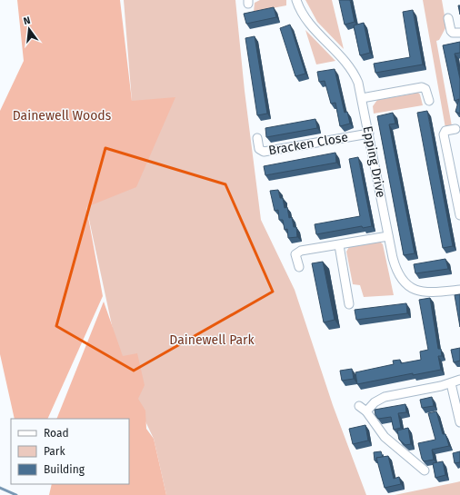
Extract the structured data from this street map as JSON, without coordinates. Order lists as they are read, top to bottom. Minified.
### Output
{"streets":{"street":["Bracken Close","Epping Drive"]},"crossings":[["Bracken Close","Epping Drive"]],"parks":["Dainewell Woods","Dainewell Park"],"legend":["Road","Park","Building"],"north":"top"}
